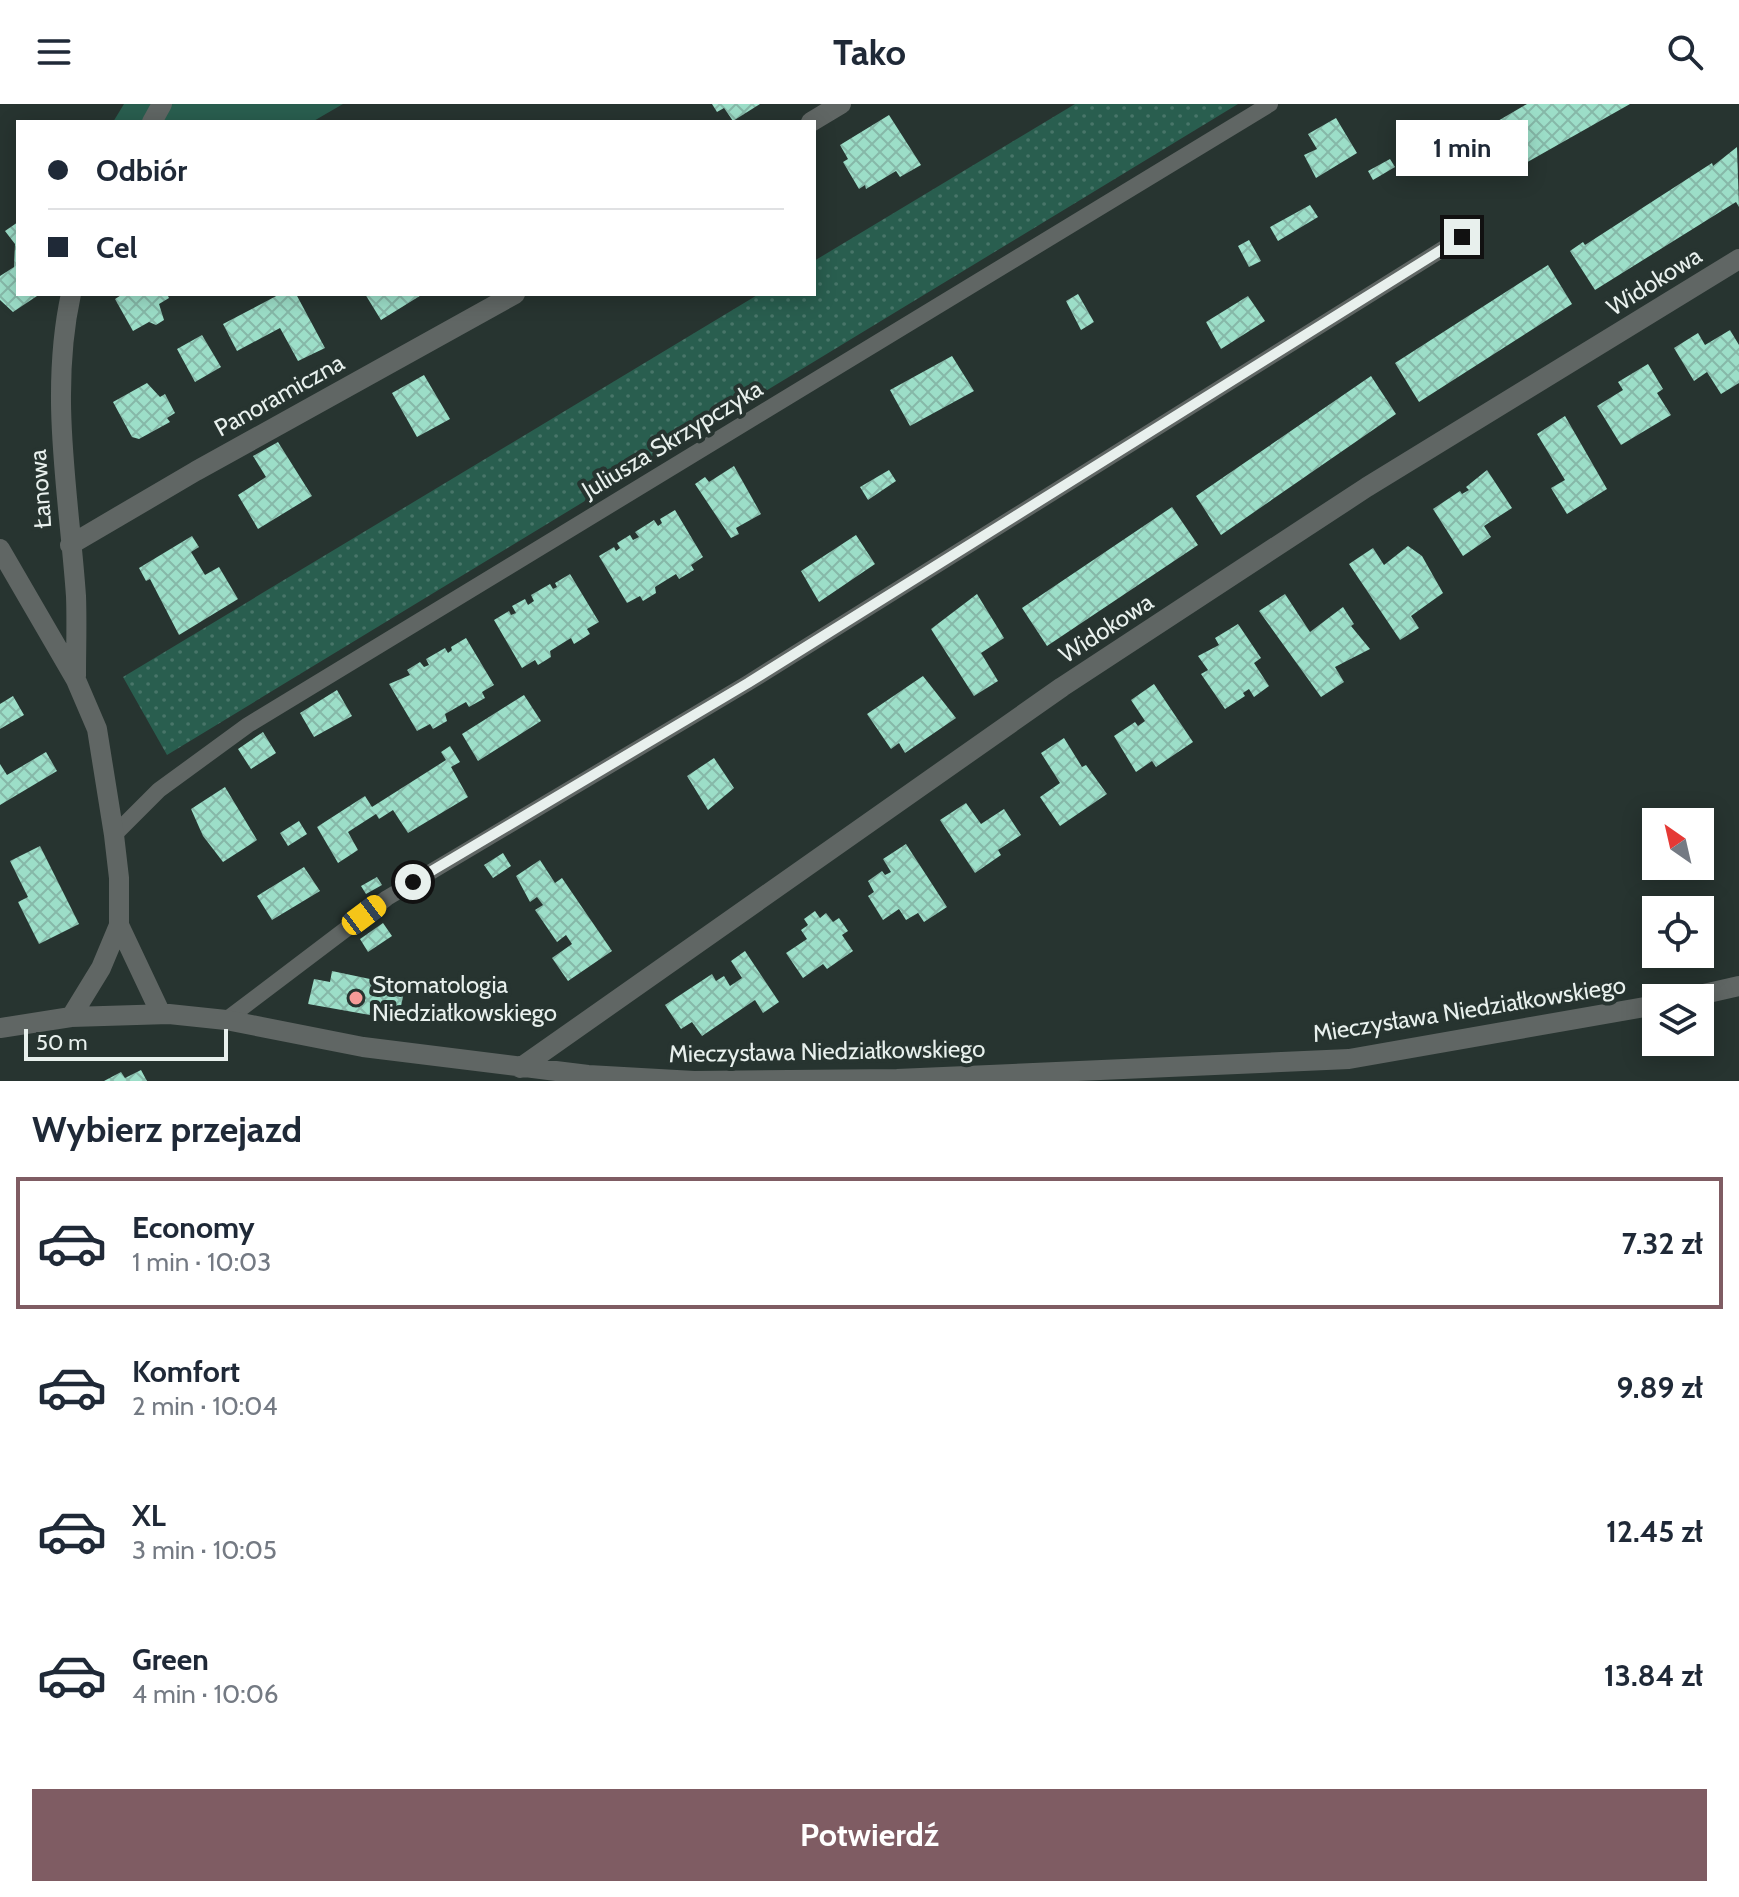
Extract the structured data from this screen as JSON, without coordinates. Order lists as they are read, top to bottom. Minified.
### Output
{"streets":{"street":["Widokowa","Panoramiczna","Łanowa","Mieczysława Niedziałkowskiego"],"lane":["Juliusza Skrzypczyka"]},"crossings":[["Widokowa","Mieczysława Niedziałkowskiego"],["Panoramiczna","Łanowa"]],"places":["Stomatologia Niedziałkowskiego"],"scale_bar":"50 m","north":"top left","page":{"header":"Tako","bubble":"1 min","banner":["Odbiór","Cel"],"scale":"50 m","heading":"Wybierz przejazd","list":[{"name":"Economy","note":"1 min · 10:03","value":"7.32 zł"},{"name":"Komfort","note":"2 min · 10:04","value":"9.89 zł"},{"name":"XL","note":"3 min · 10:05","value":"12.45 zł"},{"name":"Green","note":"4 min · 10:06","value":"13.84 zł"}],"buttons":"Potwierdź"}}
